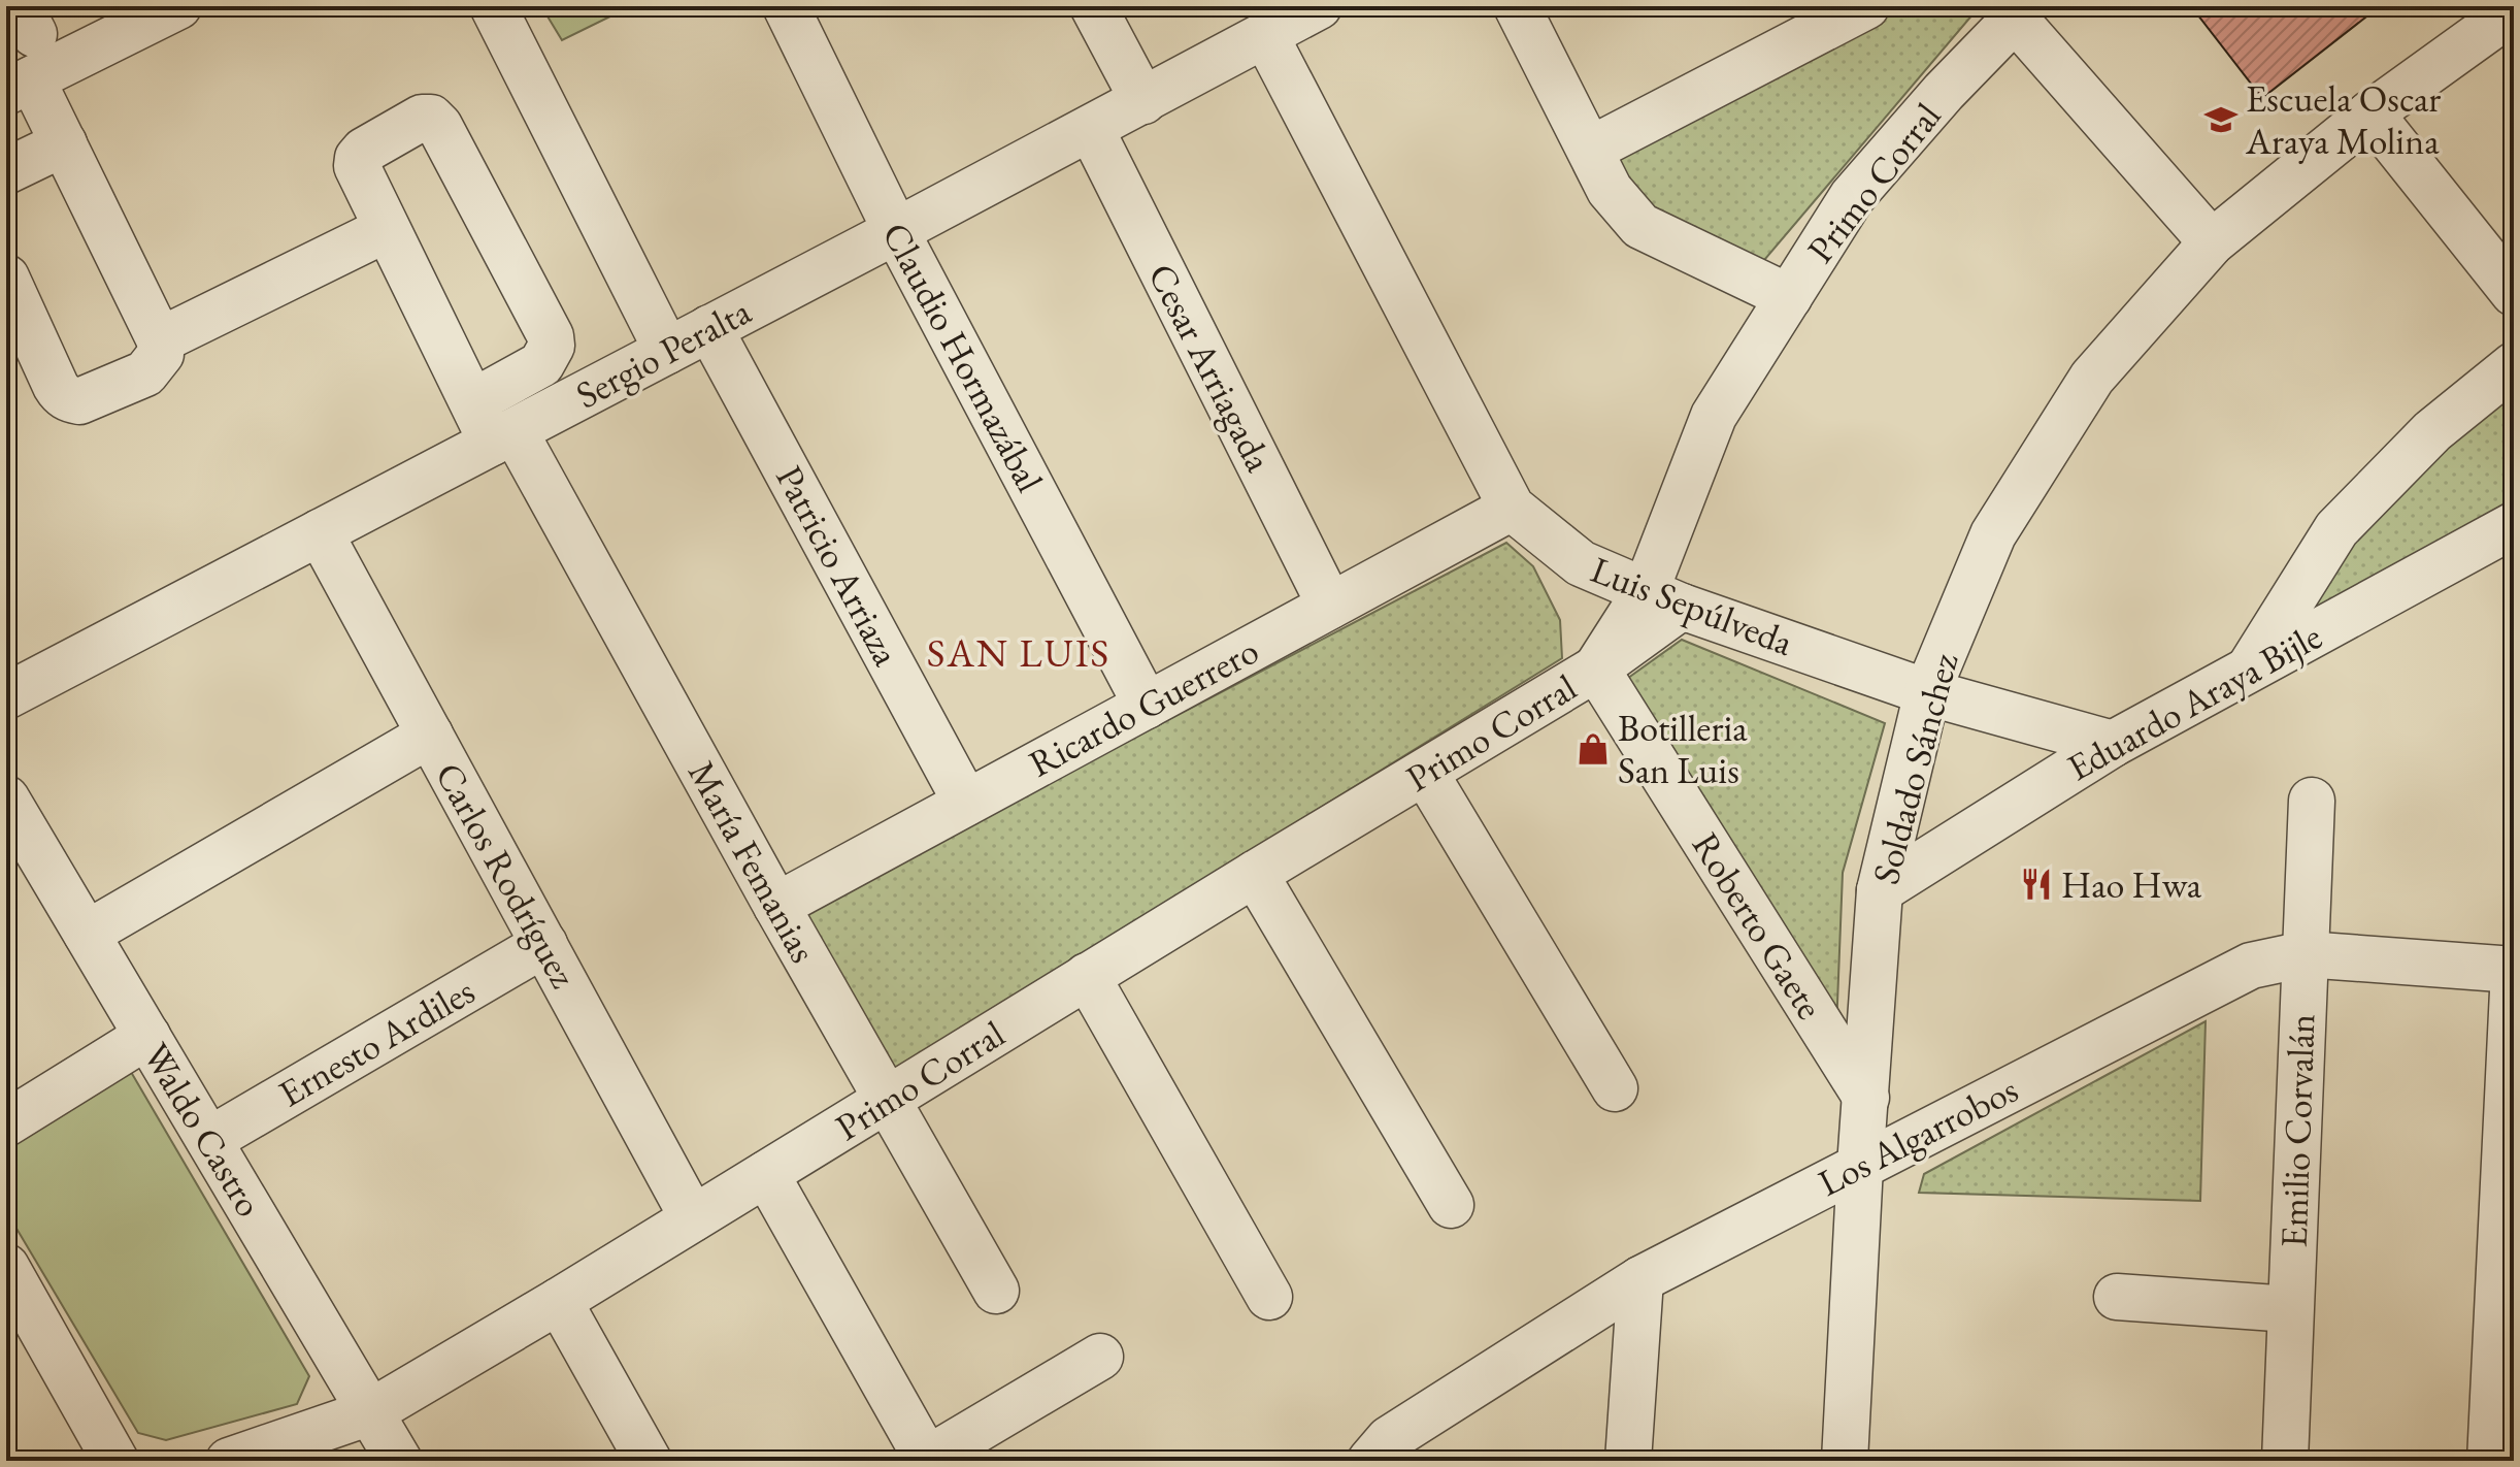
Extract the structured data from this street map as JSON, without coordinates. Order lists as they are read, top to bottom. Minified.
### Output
{"streets":{"street":["Primo Corral","Sergio Peralta","Claudio Hormazábal","Cesar Arriagada","Patricio Arriaza","Luis Sepúlveda","Eduardo Araya Bijle","Ricardo Guerrero","Soldado Sánchez","María Femanias","Carlos Rodríguez","Roberto Gaete","Ernesto Ardiles","Waldo Castro","Emilio Corvalán","Los Algarrobos"]},"crossings":[["Primo Corral","Luis Sepúlveda"],["Primo Corral","María Femanias"],["Primo Corral","Carlos Rodríguez"],["Primo Corral","Roberto Gaete"],["Primo Corral","Waldo Castro"],["Sergio Peralta","Claudio Hormazábal"],["Sergio Peralta","Cesar Arriagada"],["Sergio Peralta","Patricio Arriaza"],["Sergio Peralta","Luis Sepúlveda"],["Sergio Peralta","María Femanias"],["Sergio Peralta","Carlos Rodríguez"],["Claudio Hormazábal","Ricardo Guerrero"],["Cesar Arriagada","Ricardo Guerrero"],["Patricio Arriaza","Ricardo Guerrero"],["Luis Sepúlveda","Eduardo Araya Bijle"],["Luis Sepúlveda","Ricardo Guerrero"],["Luis Sepúlveda","Soldado Sánchez"],["Eduardo Araya Bijle","Soldado Sánchez"],["Ricardo Guerrero","María Femanias"],["Soldado Sánchez","Roberto Gaete"],["Soldado Sánchez","Los Algarrobos"],["Carlos Rodríguez","Ernesto Ardiles"],["Ernesto Ardiles","Waldo Castro"],["Emilio Corvalán","Los Algarrobos"]],"districts":["SAN LUIS"],"places":{"school or university":["Escuela Oscar Araya Molina"],"shop":["Botilleria San Luis"],"restaurant":["Hao Hwa"]}}
